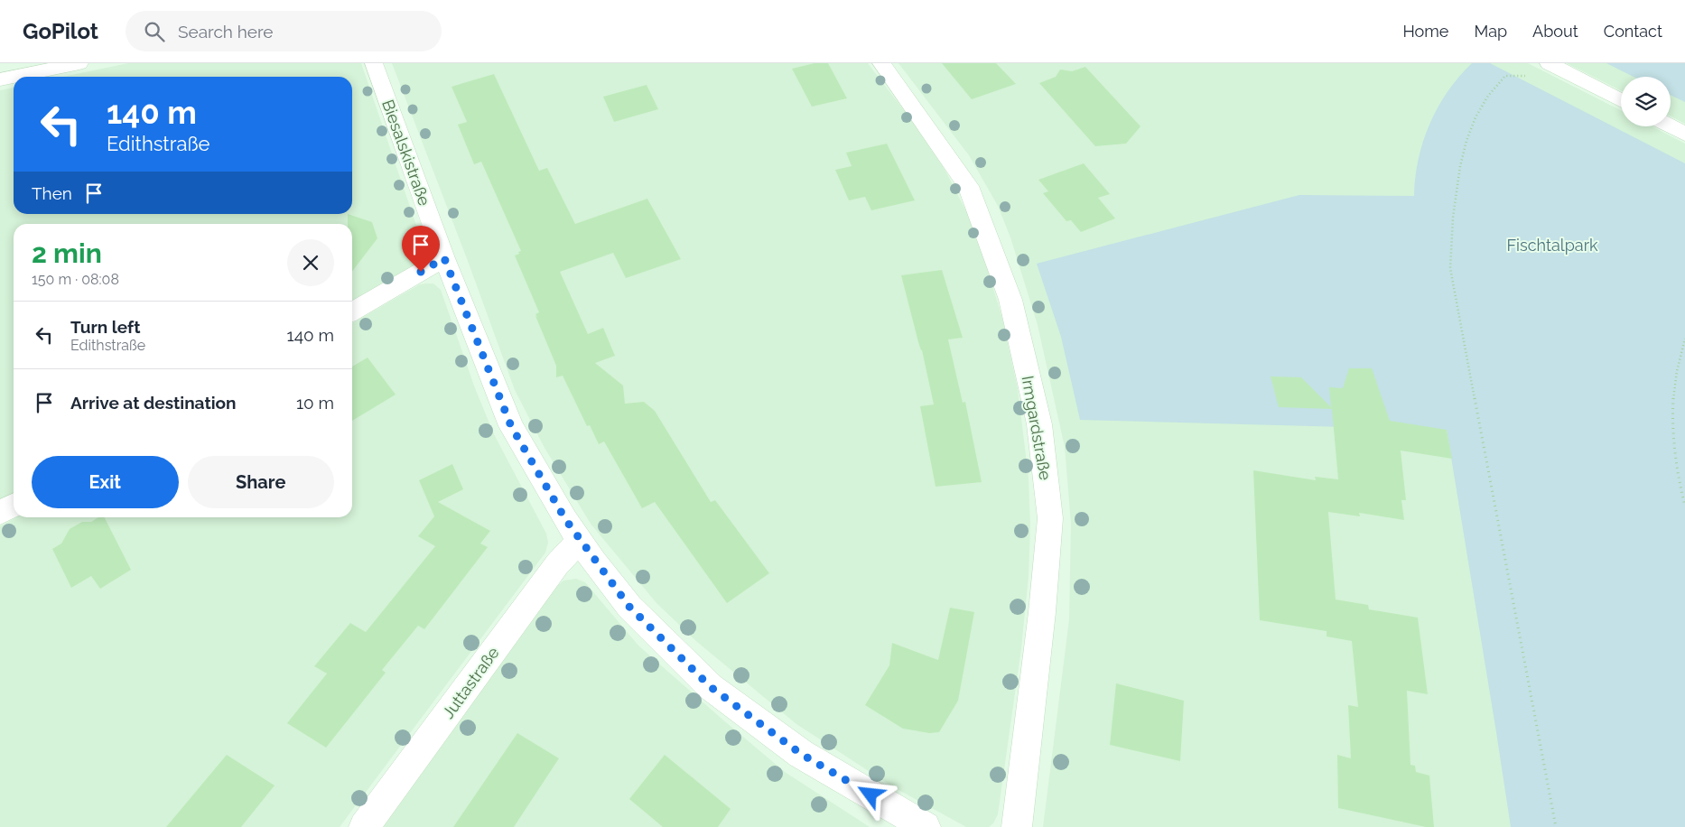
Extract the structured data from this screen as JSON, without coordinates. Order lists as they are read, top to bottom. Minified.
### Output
{"streets":{"street":["Biesalskistraße","Irmgardstraße","Juttastraße"]},"crossings":[["Biesalskistraße","Juttastraße"]],"parks":["Fischtalpark"],"page":{"header":"GoPilot","search":"Search here","nav":["Home","Map","About","Contact"],"turn":["140 m","Edithstraße"],"then":"Then","heading":["2 min","150 m · 08:08"],"list":[{"name":"Turn left","note":"Edithstraße","value":"140 m"},{"name":"Arrive at destination","value":"10 m"}],"buttons":["Exit","Share"]}}
